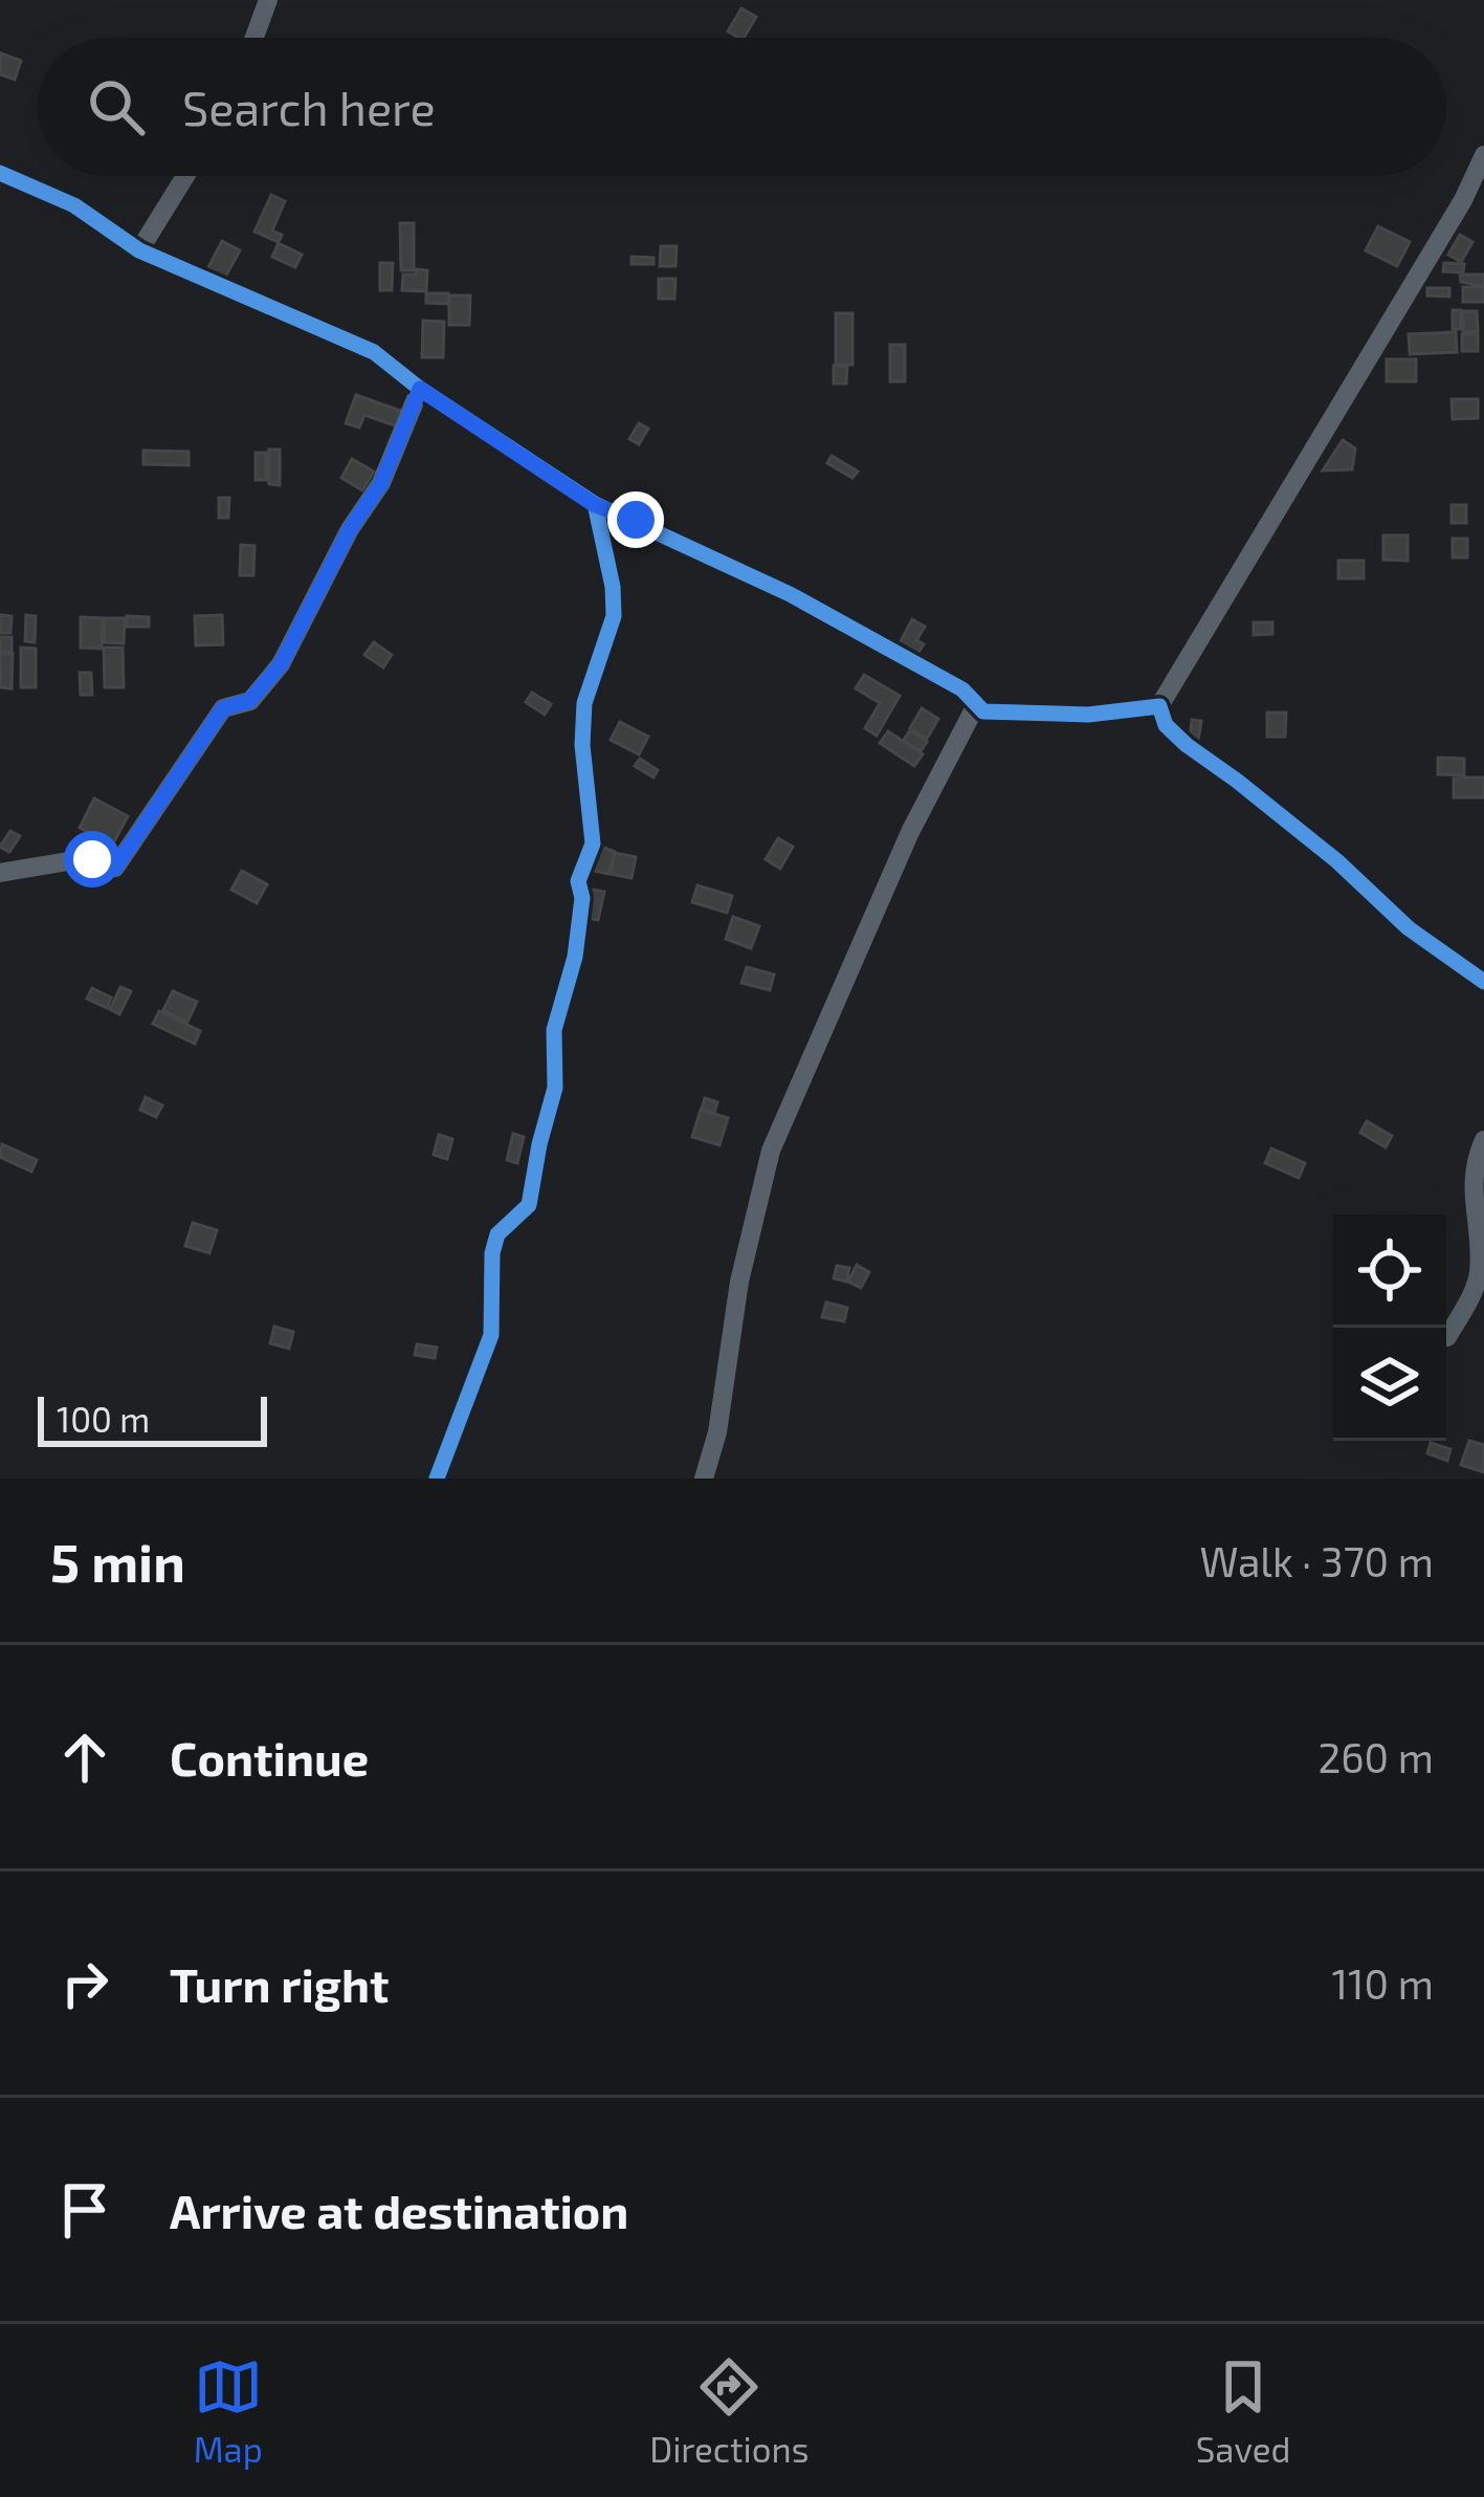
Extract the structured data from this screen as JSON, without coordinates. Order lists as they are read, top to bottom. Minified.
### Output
{"scale_bar":"100 m","page":{"search":"Search here","scale":"100 m","heading":["5 min","Walk · 370 m"],"list":[["Continue","260 m"],["Turn right","110 m"],"Arrive at destination"],"nav":["Map","Directions","Saved"]}}
